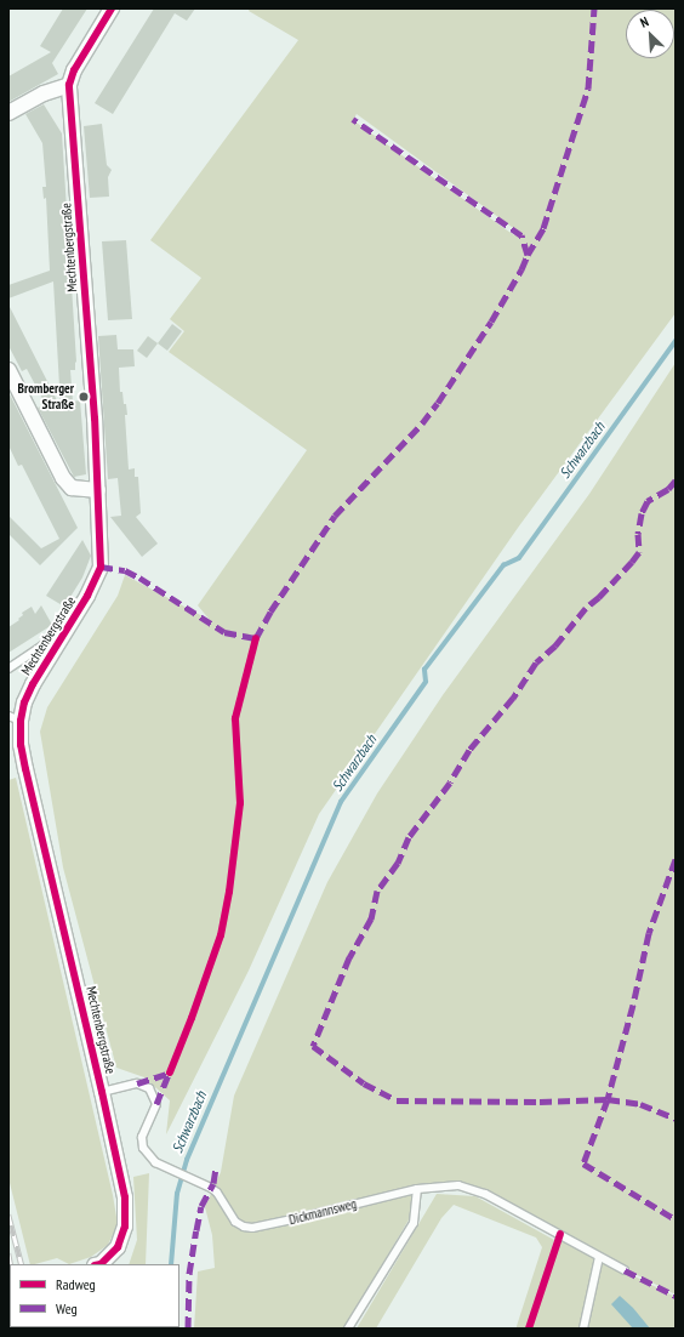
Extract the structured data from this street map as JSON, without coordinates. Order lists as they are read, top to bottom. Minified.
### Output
{"streets":{"street":["Mechtenbergstraße"],"lane":["Dickmannsweg"]},"crossings":[["Mechtenbergstraße","Dickmannsweg"]],"water":["Schwarzbach"],"places":["Bromberger Straße"],"legend":["Radweg","Weg"],"north":"top left"}
